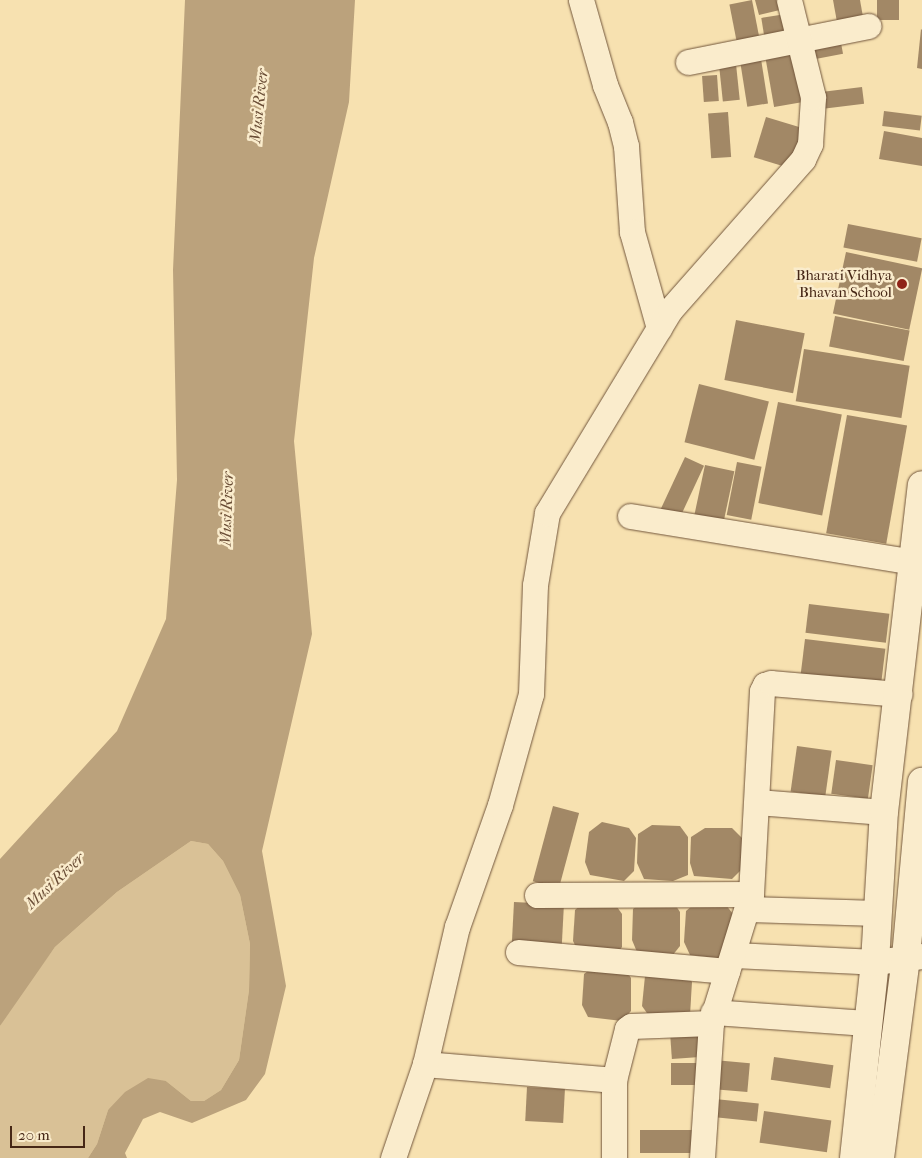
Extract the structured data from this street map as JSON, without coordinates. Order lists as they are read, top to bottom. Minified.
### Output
{"water":["Musi River"],"places":["Bharati Vidhya Bhavan School"],"scale_bar":"20 m"}
